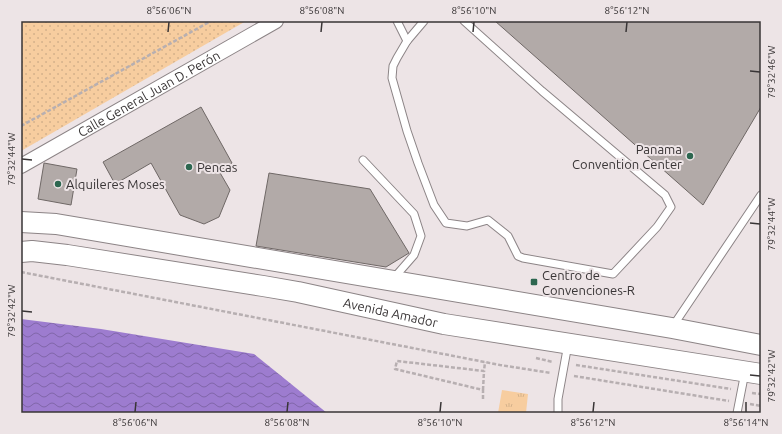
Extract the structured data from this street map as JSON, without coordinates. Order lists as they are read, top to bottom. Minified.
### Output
{"streets":{"main road":["Avenida Amador"],"street":["Calle General Juan D. Perón"]},"places":{"other":["Panama Convention Center","Pencas","Alquileres Moses"],"transit":["Centro de Convenciones-R"]},"coordinates":["8°56'06\"N","8°56'08\"N","8°56'10\"N","8°56'12\"N","79°32'46\"W","79°32'44\"W","79°32'42\"W","8°56'14\"N"]}
